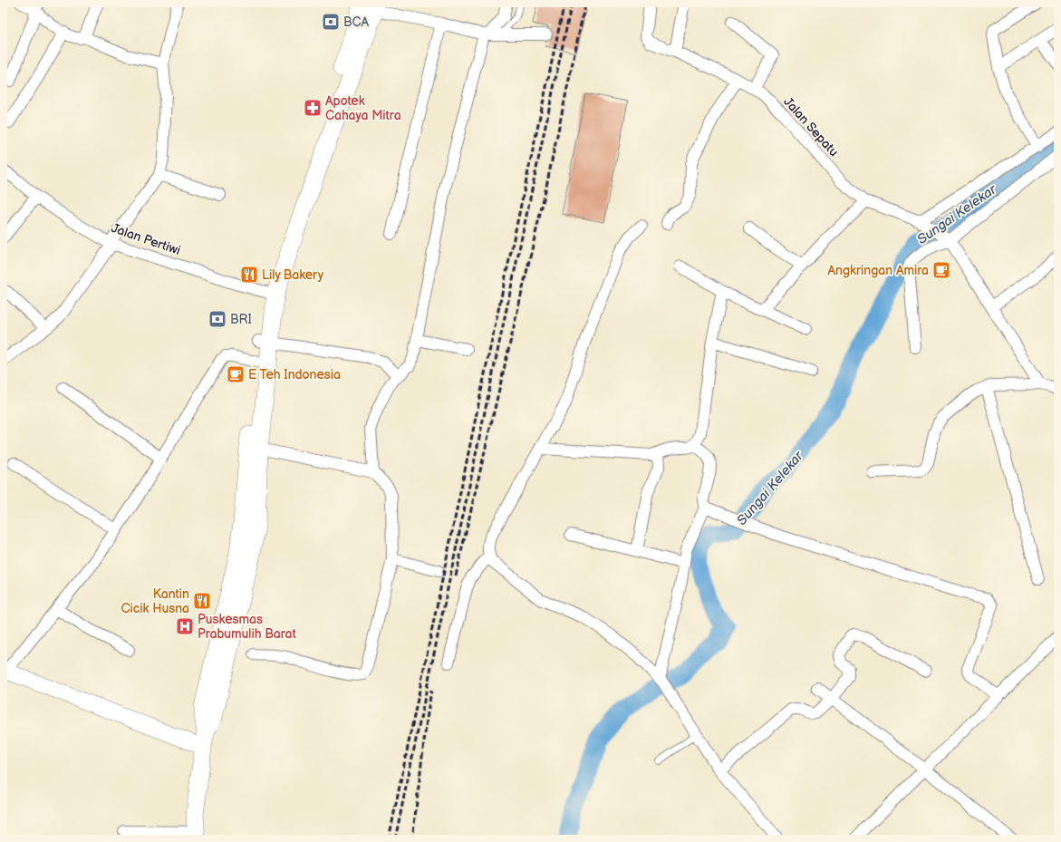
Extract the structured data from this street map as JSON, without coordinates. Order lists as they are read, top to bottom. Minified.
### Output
{"streets":{"street":["Jalan Sepatu","Jalan Pertiwi"]},"water":["Sungai Kelekar"],"places":{"bank":["BCA","BRI"],"pharmacy":["Apotek Cahaya Mitra"],"cafe":["Angkringan Amira","E Teh Indonesia"],"restaurant":["Lily Bakery","Kantin Cicik Husna"],"hospital":["Puskesmas Prabumulih Barat"]}}
